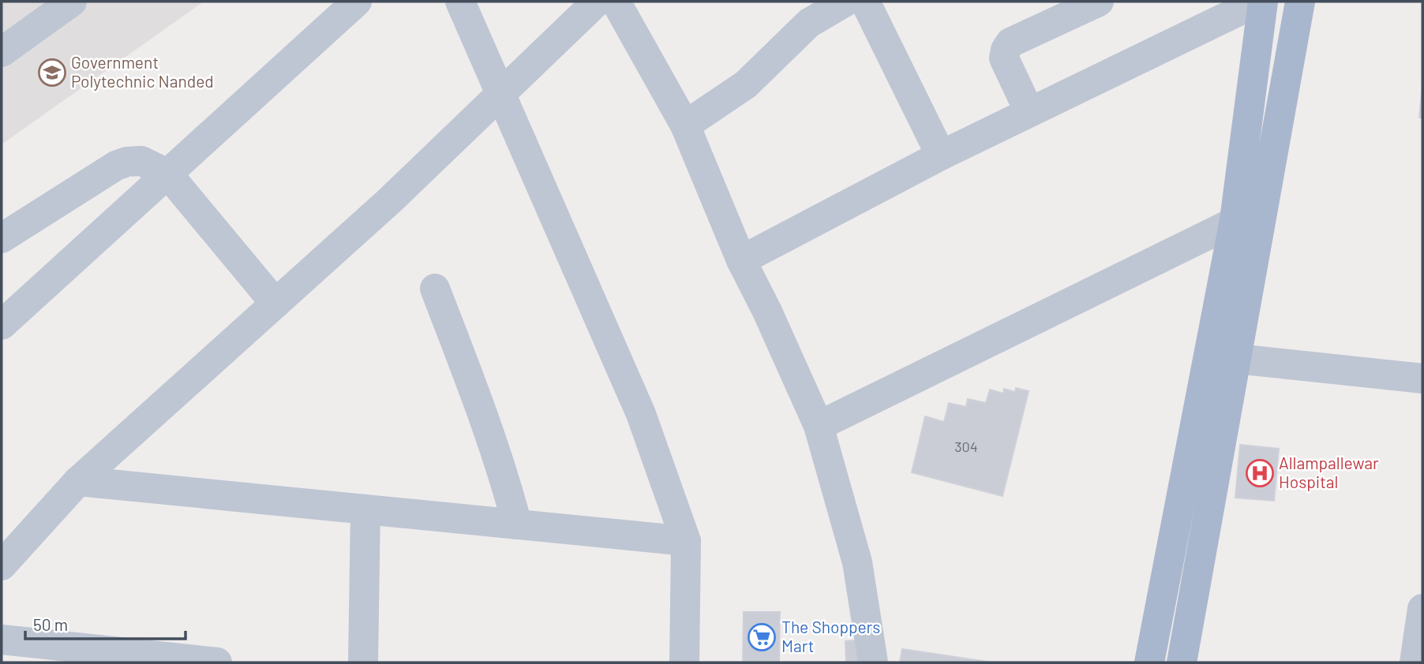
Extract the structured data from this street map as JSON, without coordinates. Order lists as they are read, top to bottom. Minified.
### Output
{"places":{"school or university":["Government Polytechnic Nanded"],"hospital":["Allampallewar Hospital"],"supermarket":["The Shoppers Mart"]},"house_numbers":["304"],"scale_bar":"50 m"}
